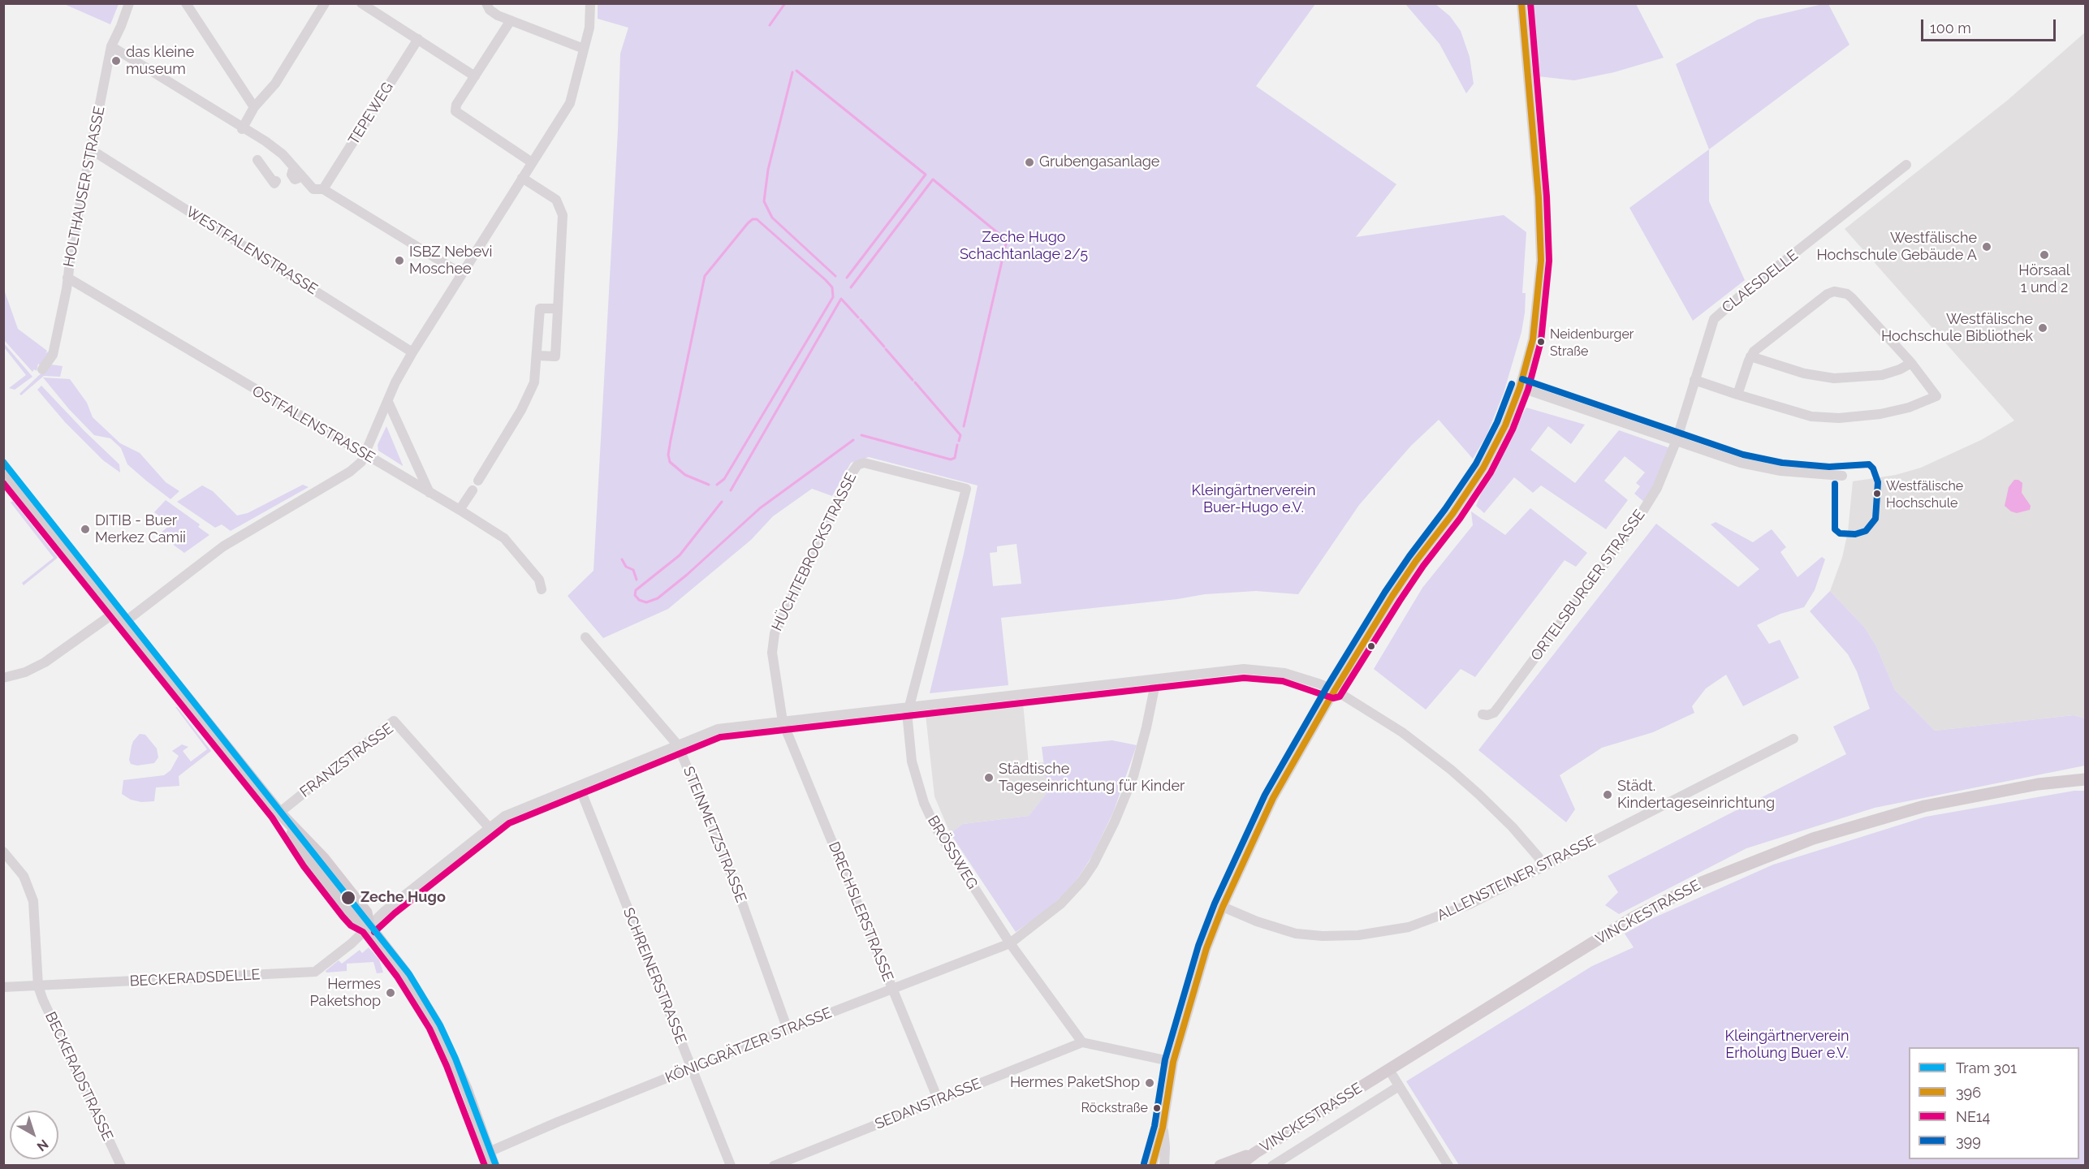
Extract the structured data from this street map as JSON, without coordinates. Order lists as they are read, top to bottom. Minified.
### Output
{"streets":{"main road":["VINCKESTRASSE"],"street":["TEPEWEG","HOLTHAUSER STRASSE","WESTFALENSTRASSE","CLAESDELLE","OSTFALENSTRASSE","HÜCHTEBROCKSTRASSE","ORTELSBURGER STRASSE","FRANZSTRASSE","STEINMETZSTRASSE","BRÖSSWEG","ALLENSTEINER STRASSE","DRECHSLERSTRASSE","SCHREINERSTRASSE","BECKERADSDELLE","KÖNIGGRÄTZER STRASSE","BECKERADSTRASSE","SEDANSTRASSE"]},"crossings":[["HOLTHAUSER STRASSE","WESTFALENSTRASSE"],["HOLTHAUSER STRASSE","OSTFALENSTRASSE"],["CLAESDELLE","ORTELSBURGER STRASSE"],["HÜCHTEBROCKSTRASSE","BRÖSSWEG"],["HÜCHTEBROCKSTRASSE","DRECHSLERSTRASSE"],["HÜCHTEBROCKSTRASSE","BECKERADSDELLE"],["FRANZSTRASSE","BECKERADSDELLE"],["STEINMETZSTRASSE","BECKERADSDELLE"],["STEINMETZSTRASSE","KÖNIGGRÄTZER STRASSE"],["BRÖSSWEG","BECKERADSDELLE"],["BRÖSSWEG","KÖNIGGRÄTZER STRASSE"],["BRÖSSWEG","SEDANSTRASSE"],["ALLENSTEINER STRASSE","BECKERADSDELLE"],["DRECHSLERSTRASSE","BECKERADSDELLE"],["DRECHSLERSTRASSE","KÖNIGGRÄTZER STRASSE"],["DRECHSLERSTRASSE","SEDANSTRASSE"],["SCHREINERSTRASSE","BECKERADSDELLE"],["SCHREINERSTRASSE","KÖNIGGRÄTZER STRASSE"],["BECKERADSDELLE","KÖNIGGRÄTZER STRASSE"],["BECKERADSDELLE","BECKERADSTRASSE"]],"parks":["Zeche Hugo Schachtanlage 2/5","Kleingärtnerverein Buer-Hugo e.V.","Kleingärtnerverein Erholung Buer e.V."],"places":["das kleine museum","Grubengasanlage","Westfälische Hochschule Gebäude A","Hörsaal 1 und 2","ISBZ Nebevi Moschee","Westfälische Hochschule Bibliothek","Neidenburger Straße","Westfälische Hochschule","DITIB - Buer Merkez Camii","Städtische Tageseinrichtung für Kinder","Städt. Kindertageseinrichtung","Zeche Hugo","Hermes Paketshop","Hermes PaketShop","Röckstraße"],"lines":["transit line 396","transit line NE14","transit line 399","tram line 301"],"legend":["Tram 301","396","NE14","399"],"scale_bar":"100 m","north":"bottom right"}
